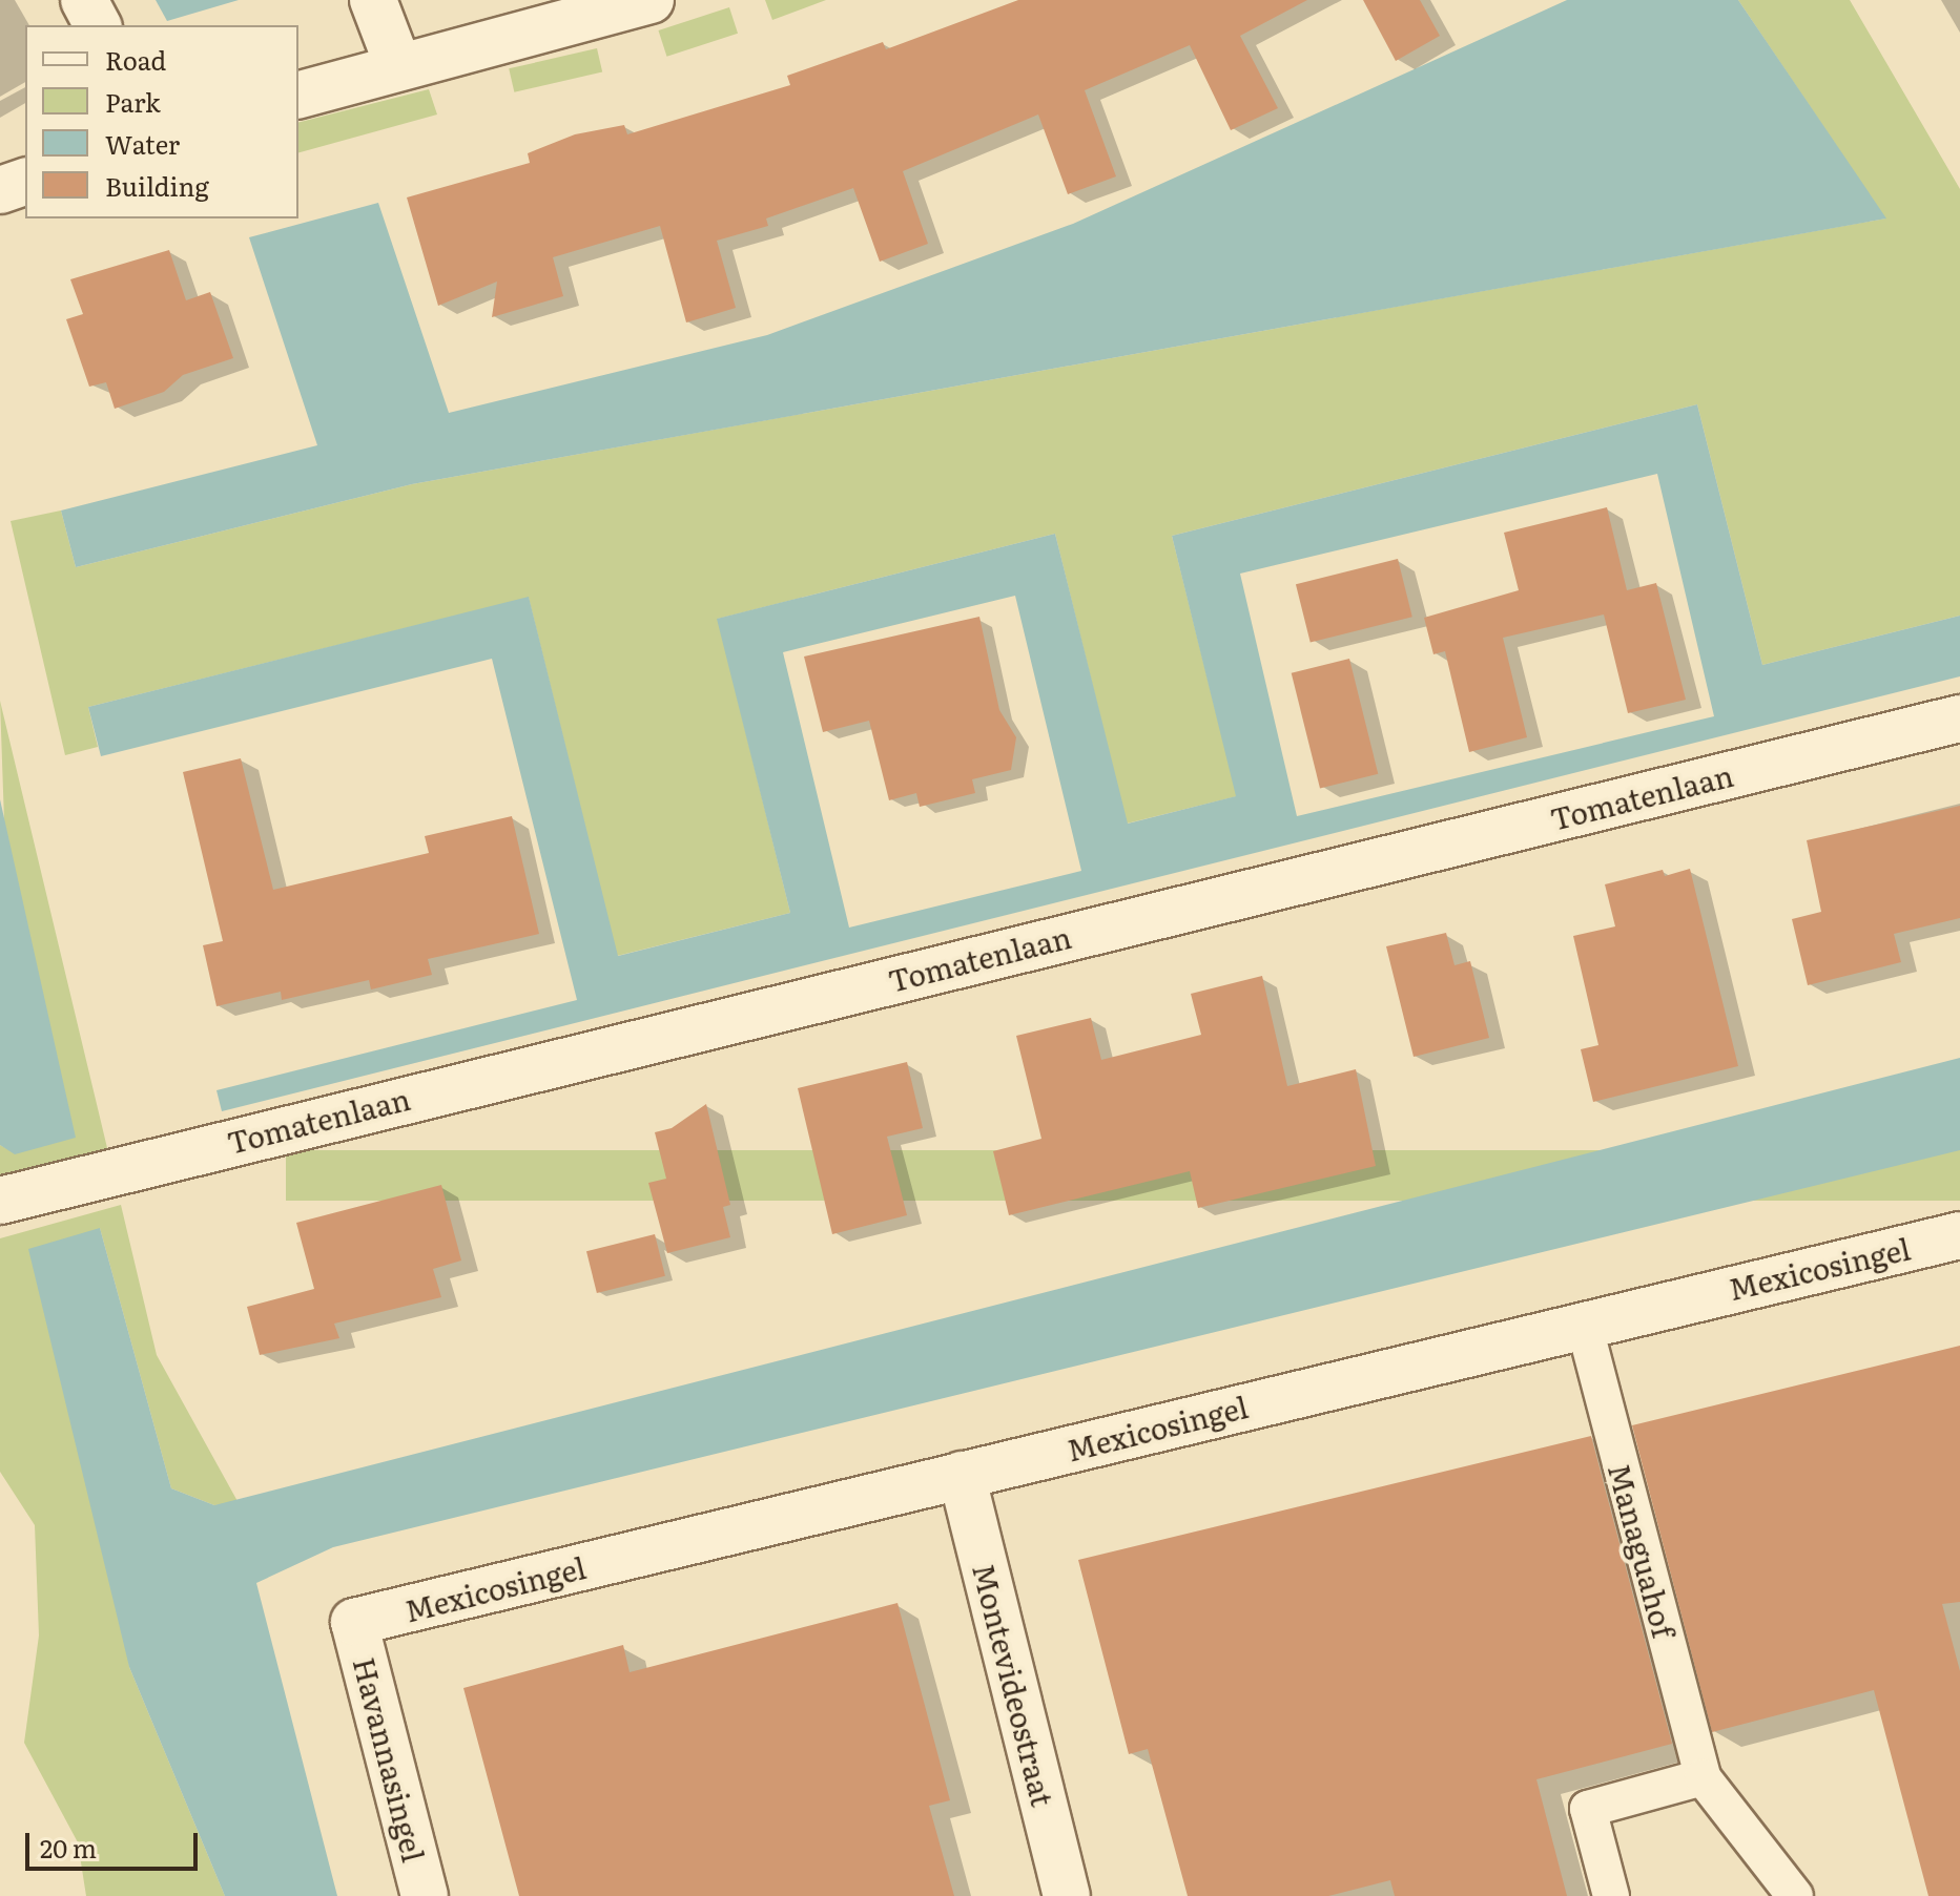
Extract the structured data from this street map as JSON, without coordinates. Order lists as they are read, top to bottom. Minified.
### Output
{"streets":{"street":["Tomatenlaan","Mexicosingel","Managuahof","Montevideostraat","Havannasingel"]},"crossings":[["Mexicosingel","Managuahof"],["Mexicosingel","Montevideostraat"],["Mexicosingel","Havannasingel"]],"legend":["Road","Park","Water","Building"],"scale_bar":"20 m"}
